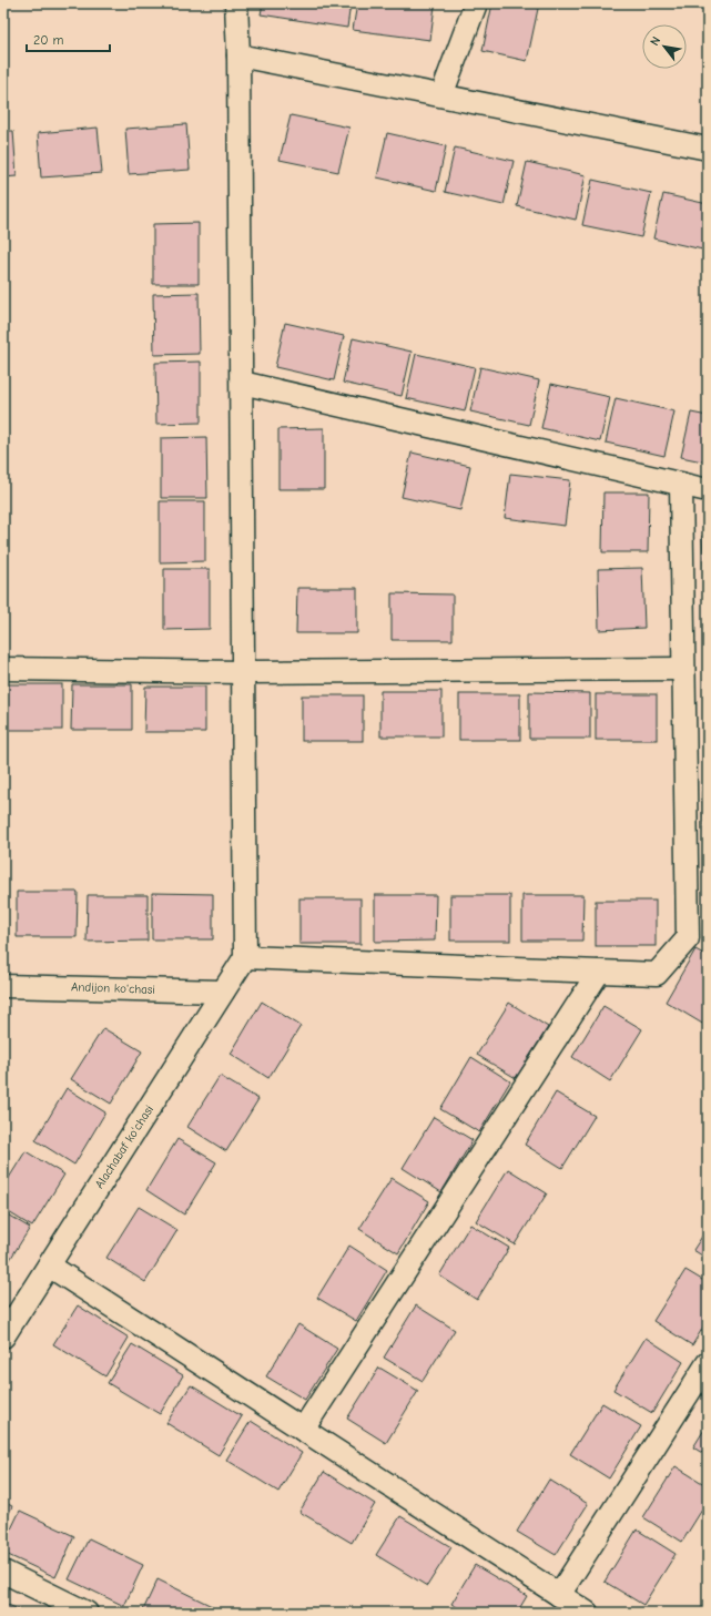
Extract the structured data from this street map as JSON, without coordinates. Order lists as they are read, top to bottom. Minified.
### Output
{"streets":{"street":["Andijon ko'chasi","Alachabaf ko'chasi"]},"crossings":[["Andijon ko'chasi","Alachabaf ko'chasi"]],"scale_bar":"20 m","north":"top left"}
